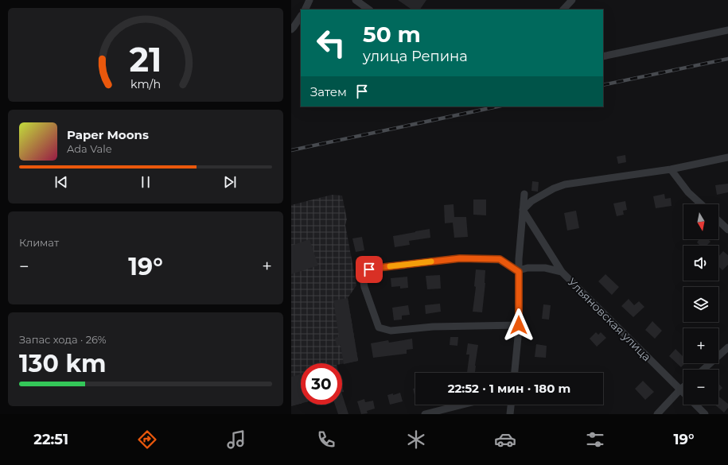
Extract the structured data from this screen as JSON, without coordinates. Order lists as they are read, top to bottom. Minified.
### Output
{"streets":{"street":["Ульяновская улица"]},"north":"bottom","page":{"turn":["50 m","улица Репина"],"then":"Затем","song":["Paper Moons","Ada Vale"],"map_buttons":["+","−"],"tile":["Климат",["Запас хода · 26%","130 km"]],"heat":["−","19°","+"],"limit":"30","trip":"22:52 · 1 мин · 180 m","tabs":["22:51","19°"],"gauge":["21","km/h"]}}
